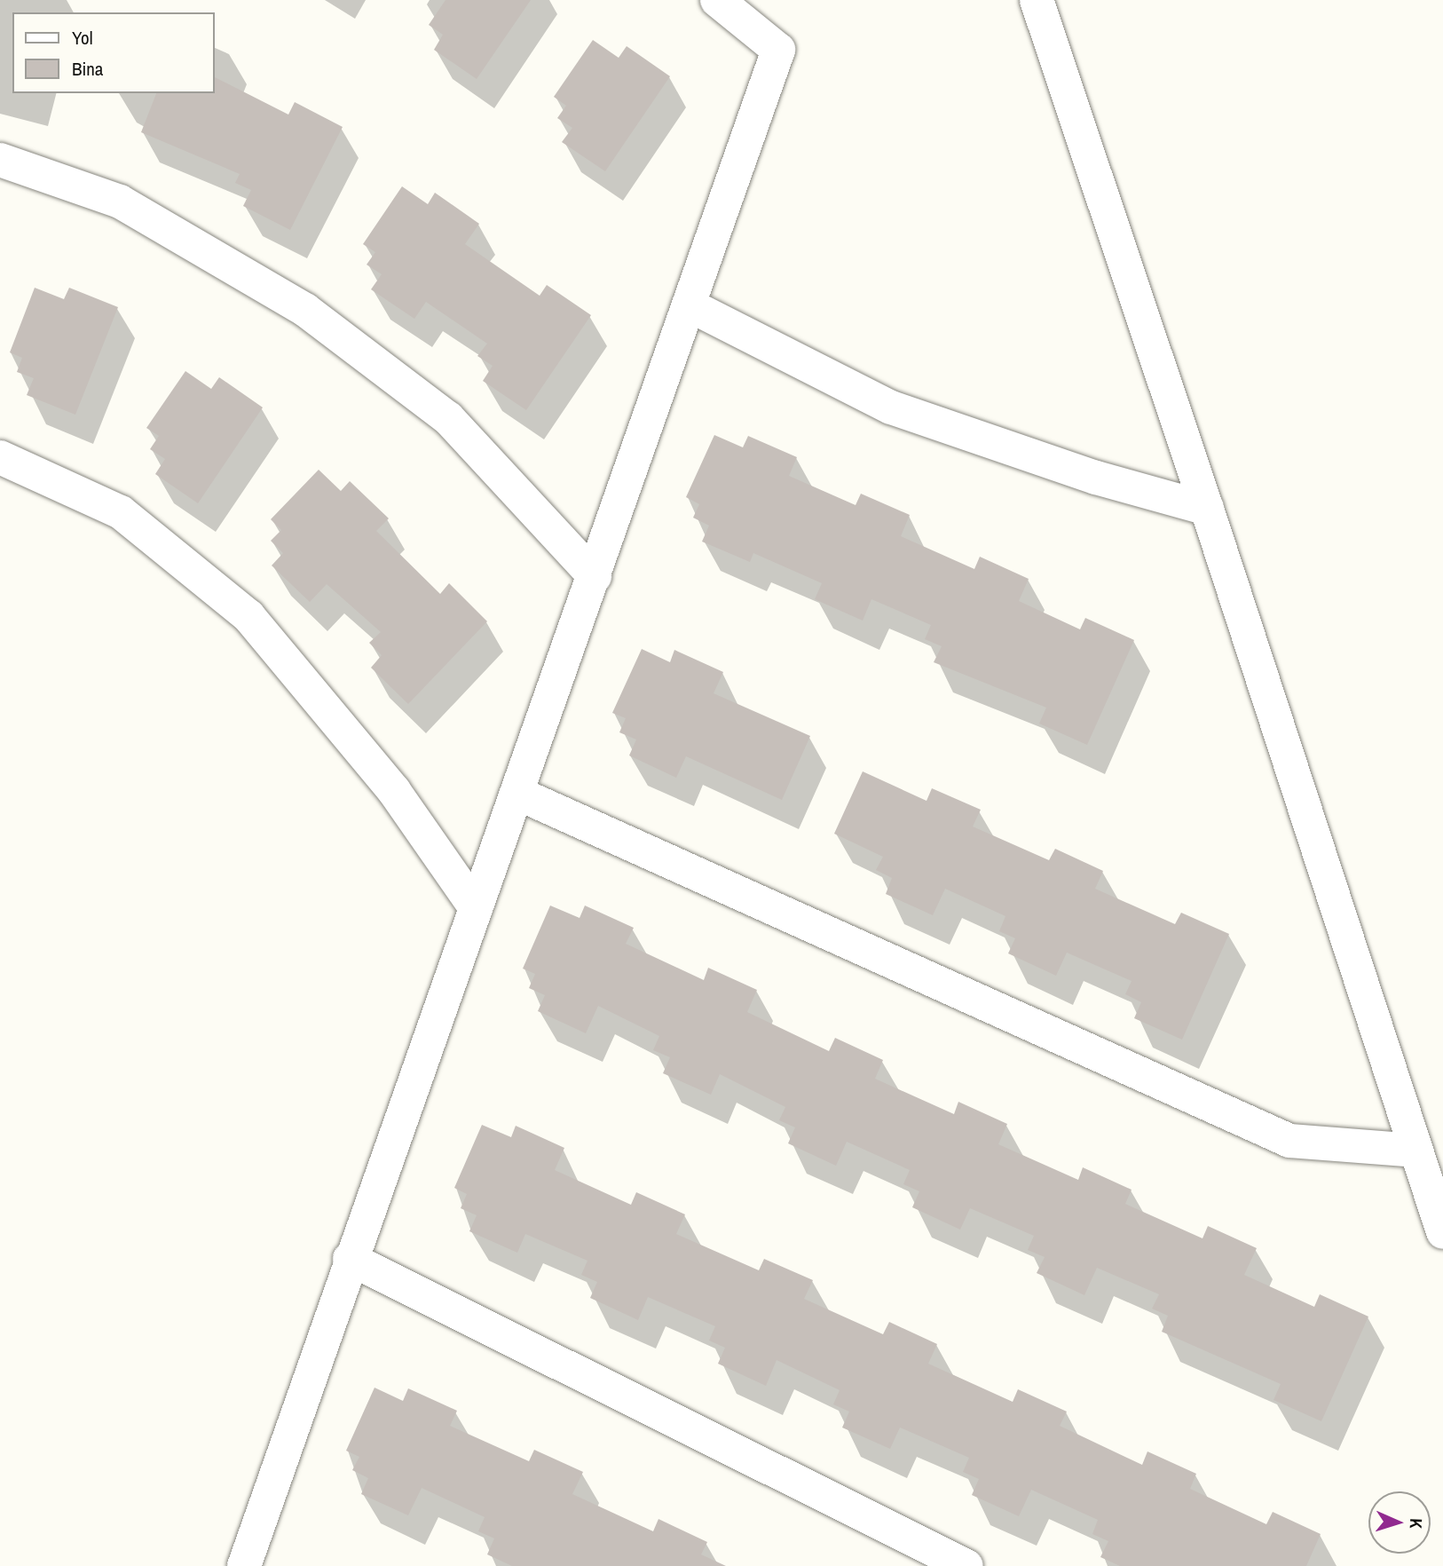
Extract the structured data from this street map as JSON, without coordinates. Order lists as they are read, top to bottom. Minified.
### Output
{"legend":["Yol","Bina"],"north":"right"}
